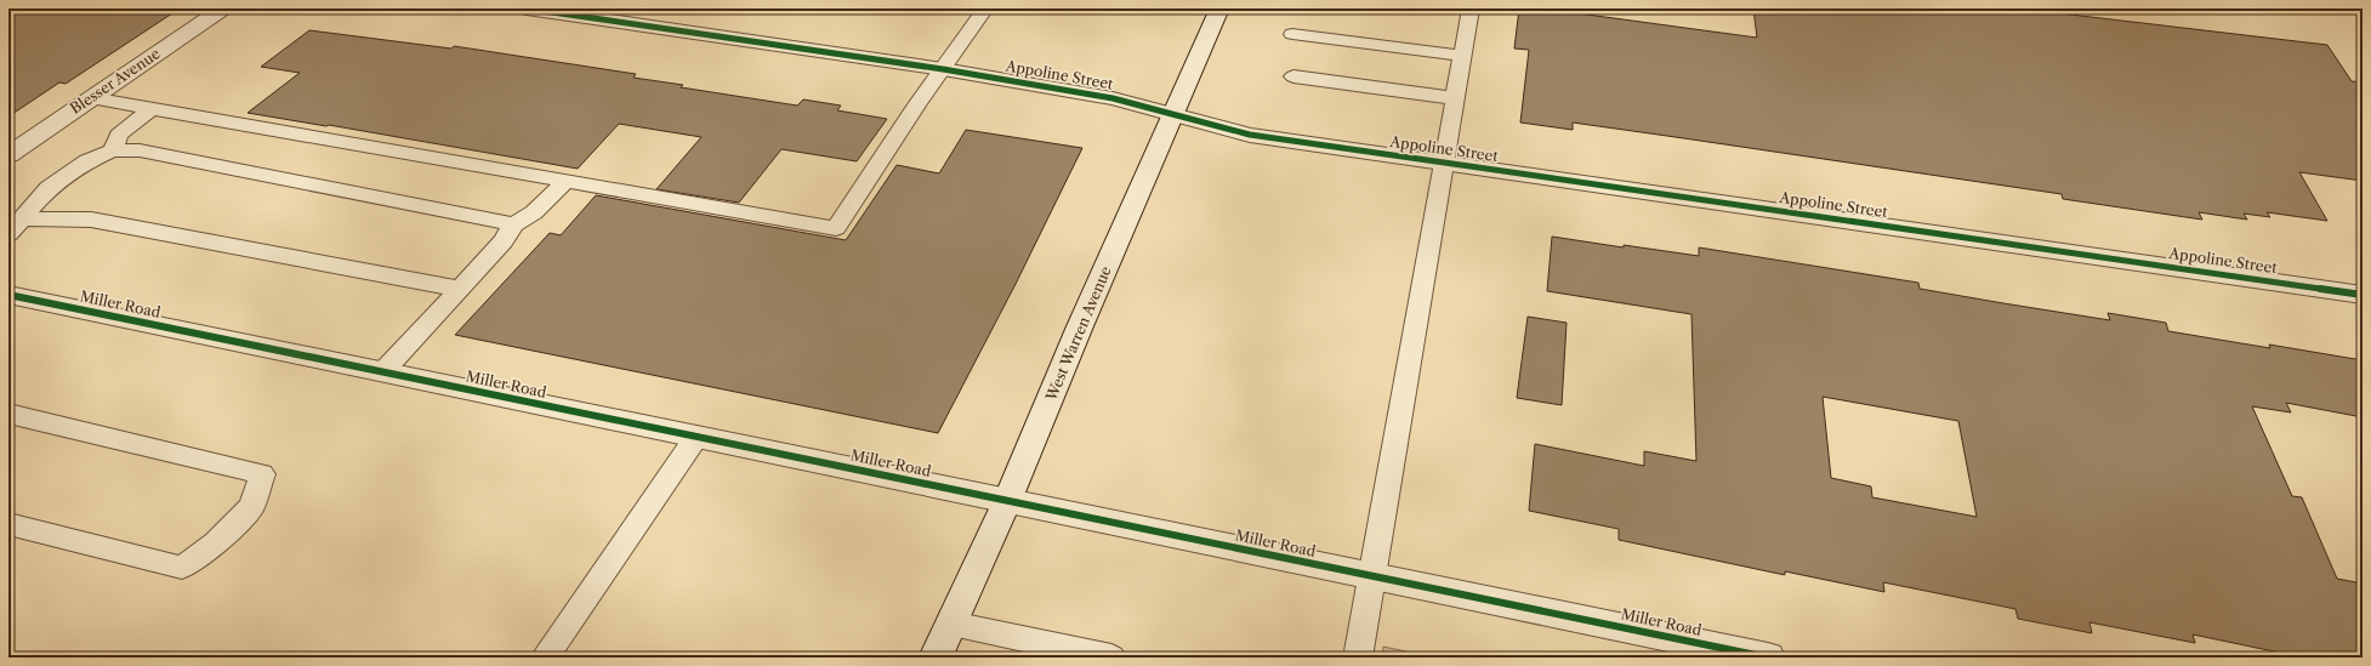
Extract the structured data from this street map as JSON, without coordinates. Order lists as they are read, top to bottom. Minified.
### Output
{"streets":{"street":["Appoline Street","Blesser Avenue","Miller Road","West Warren Avenue"]},"crossings":[["Appoline Street","West Warren Avenue"],["Miller Road","West Warren Avenue"]]}
